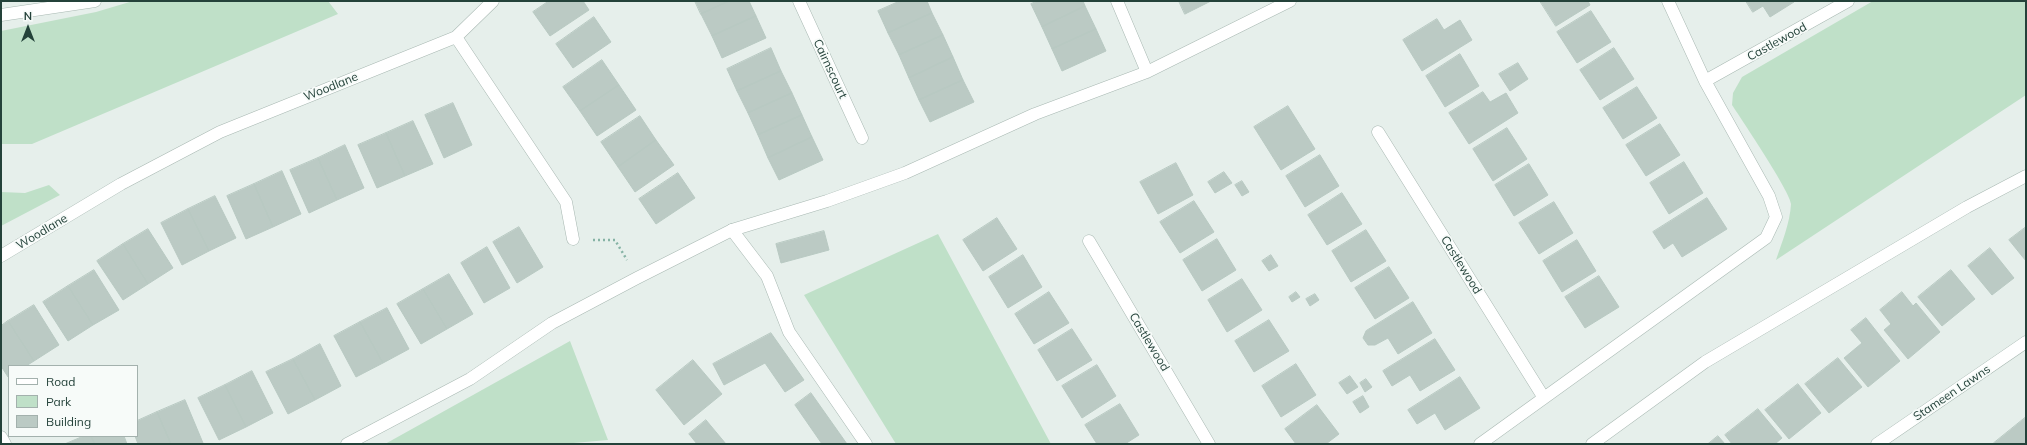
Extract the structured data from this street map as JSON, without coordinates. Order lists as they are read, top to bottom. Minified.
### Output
{"streets":{"street":["Castlewood","Cairnscourt","Woodlane","Stameen Lawns"]},"legend":["Road","Park","Building"],"north":"top"}
